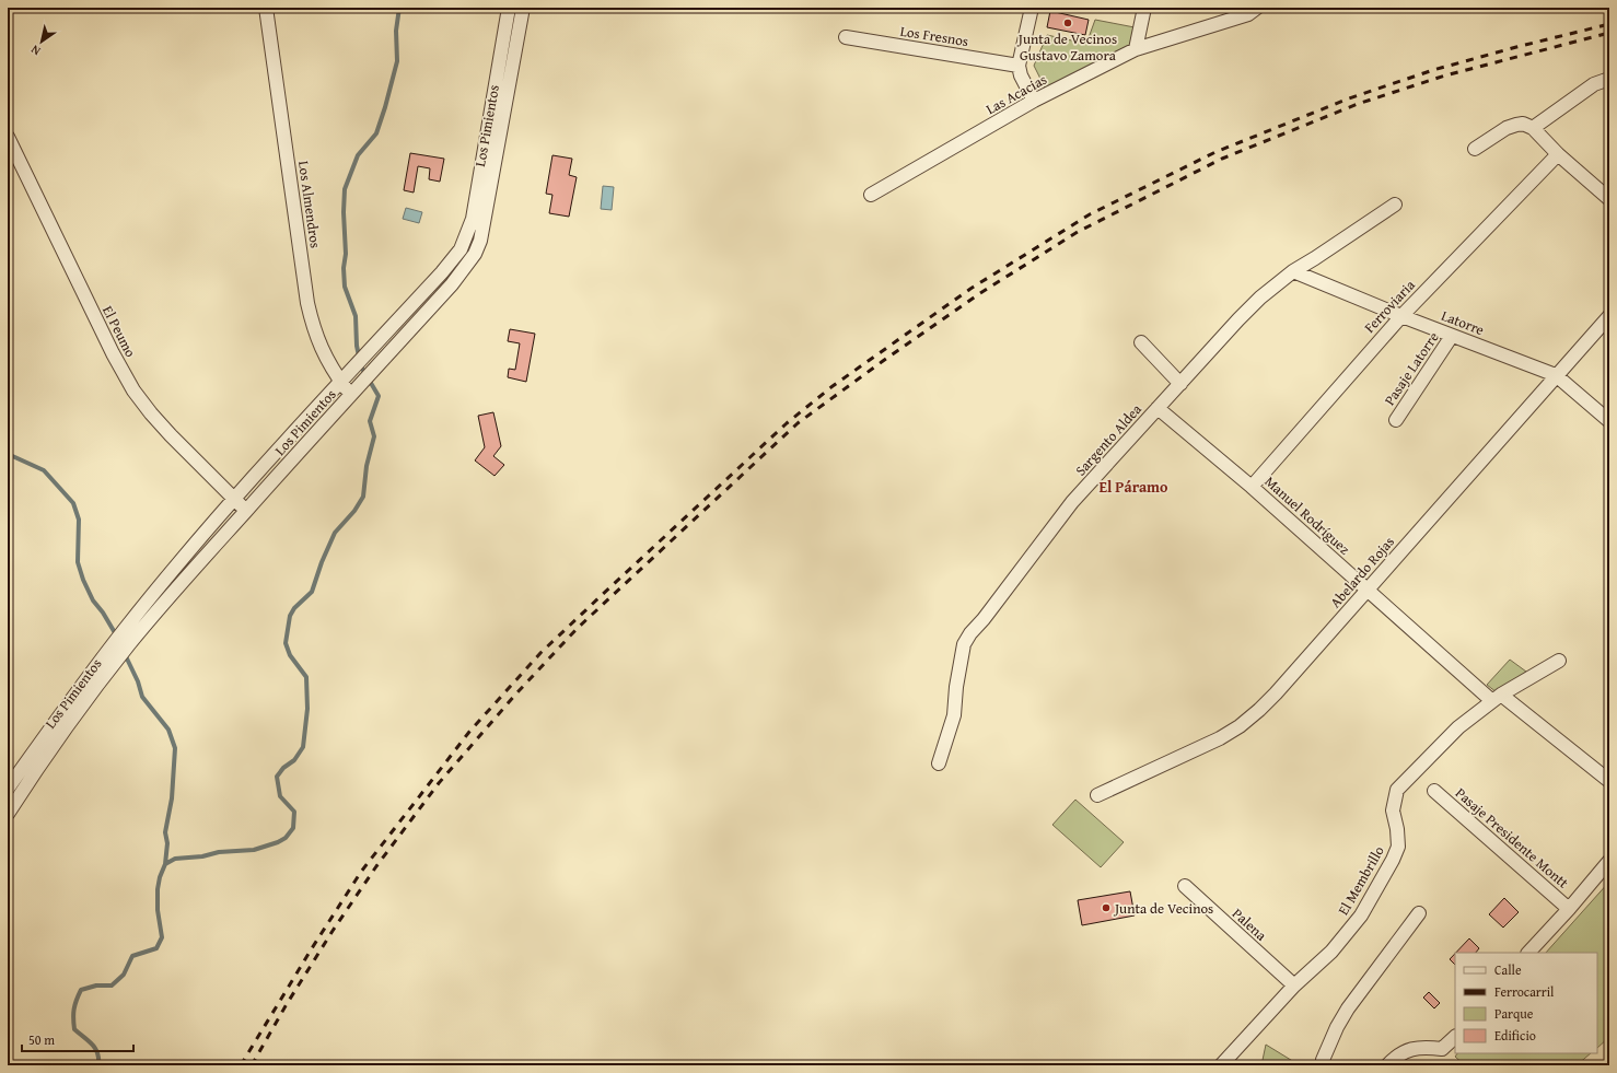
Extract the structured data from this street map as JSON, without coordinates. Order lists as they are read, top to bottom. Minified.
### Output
{"streets":{"street":["Los Fresnos","Las Acacias","Los Pimientos","Los Almendros","Ferroviaria","Latorre","El Peumo","Pasaje Latorre","Sargento Aldea","Manuel Rodríguez","Abelardo Rojas","Pasaje Presidente Montt","El Membrillo","Palena"]},"crossings":[["Los Pimientos","Los Almendros"],["Los Pimientos","El Peumo"],["Ferroviaria","Latorre"],["Ferroviaria","Manuel Rodríguez"],["Latorre","Pasaje Latorre"],["Latorre","Sargento Aldea"],["Latorre","Abelardo Rojas"],["Sargento Aldea","Manuel Rodríguez"],["Manuel Rodríguez","Abelardo Rojas"],["Manuel Rodríguez","El Membrillo"],["El Membrillo","Palena"]],"districts":["El Páramo"],"places":["Junta de Vecinos Gustavo Zamora","Junta de Vecinos"],"legend":["Calle","Ferrocarril","Parque","Edificio"],"scale_bar":"50 m","north":"bottom left"}
